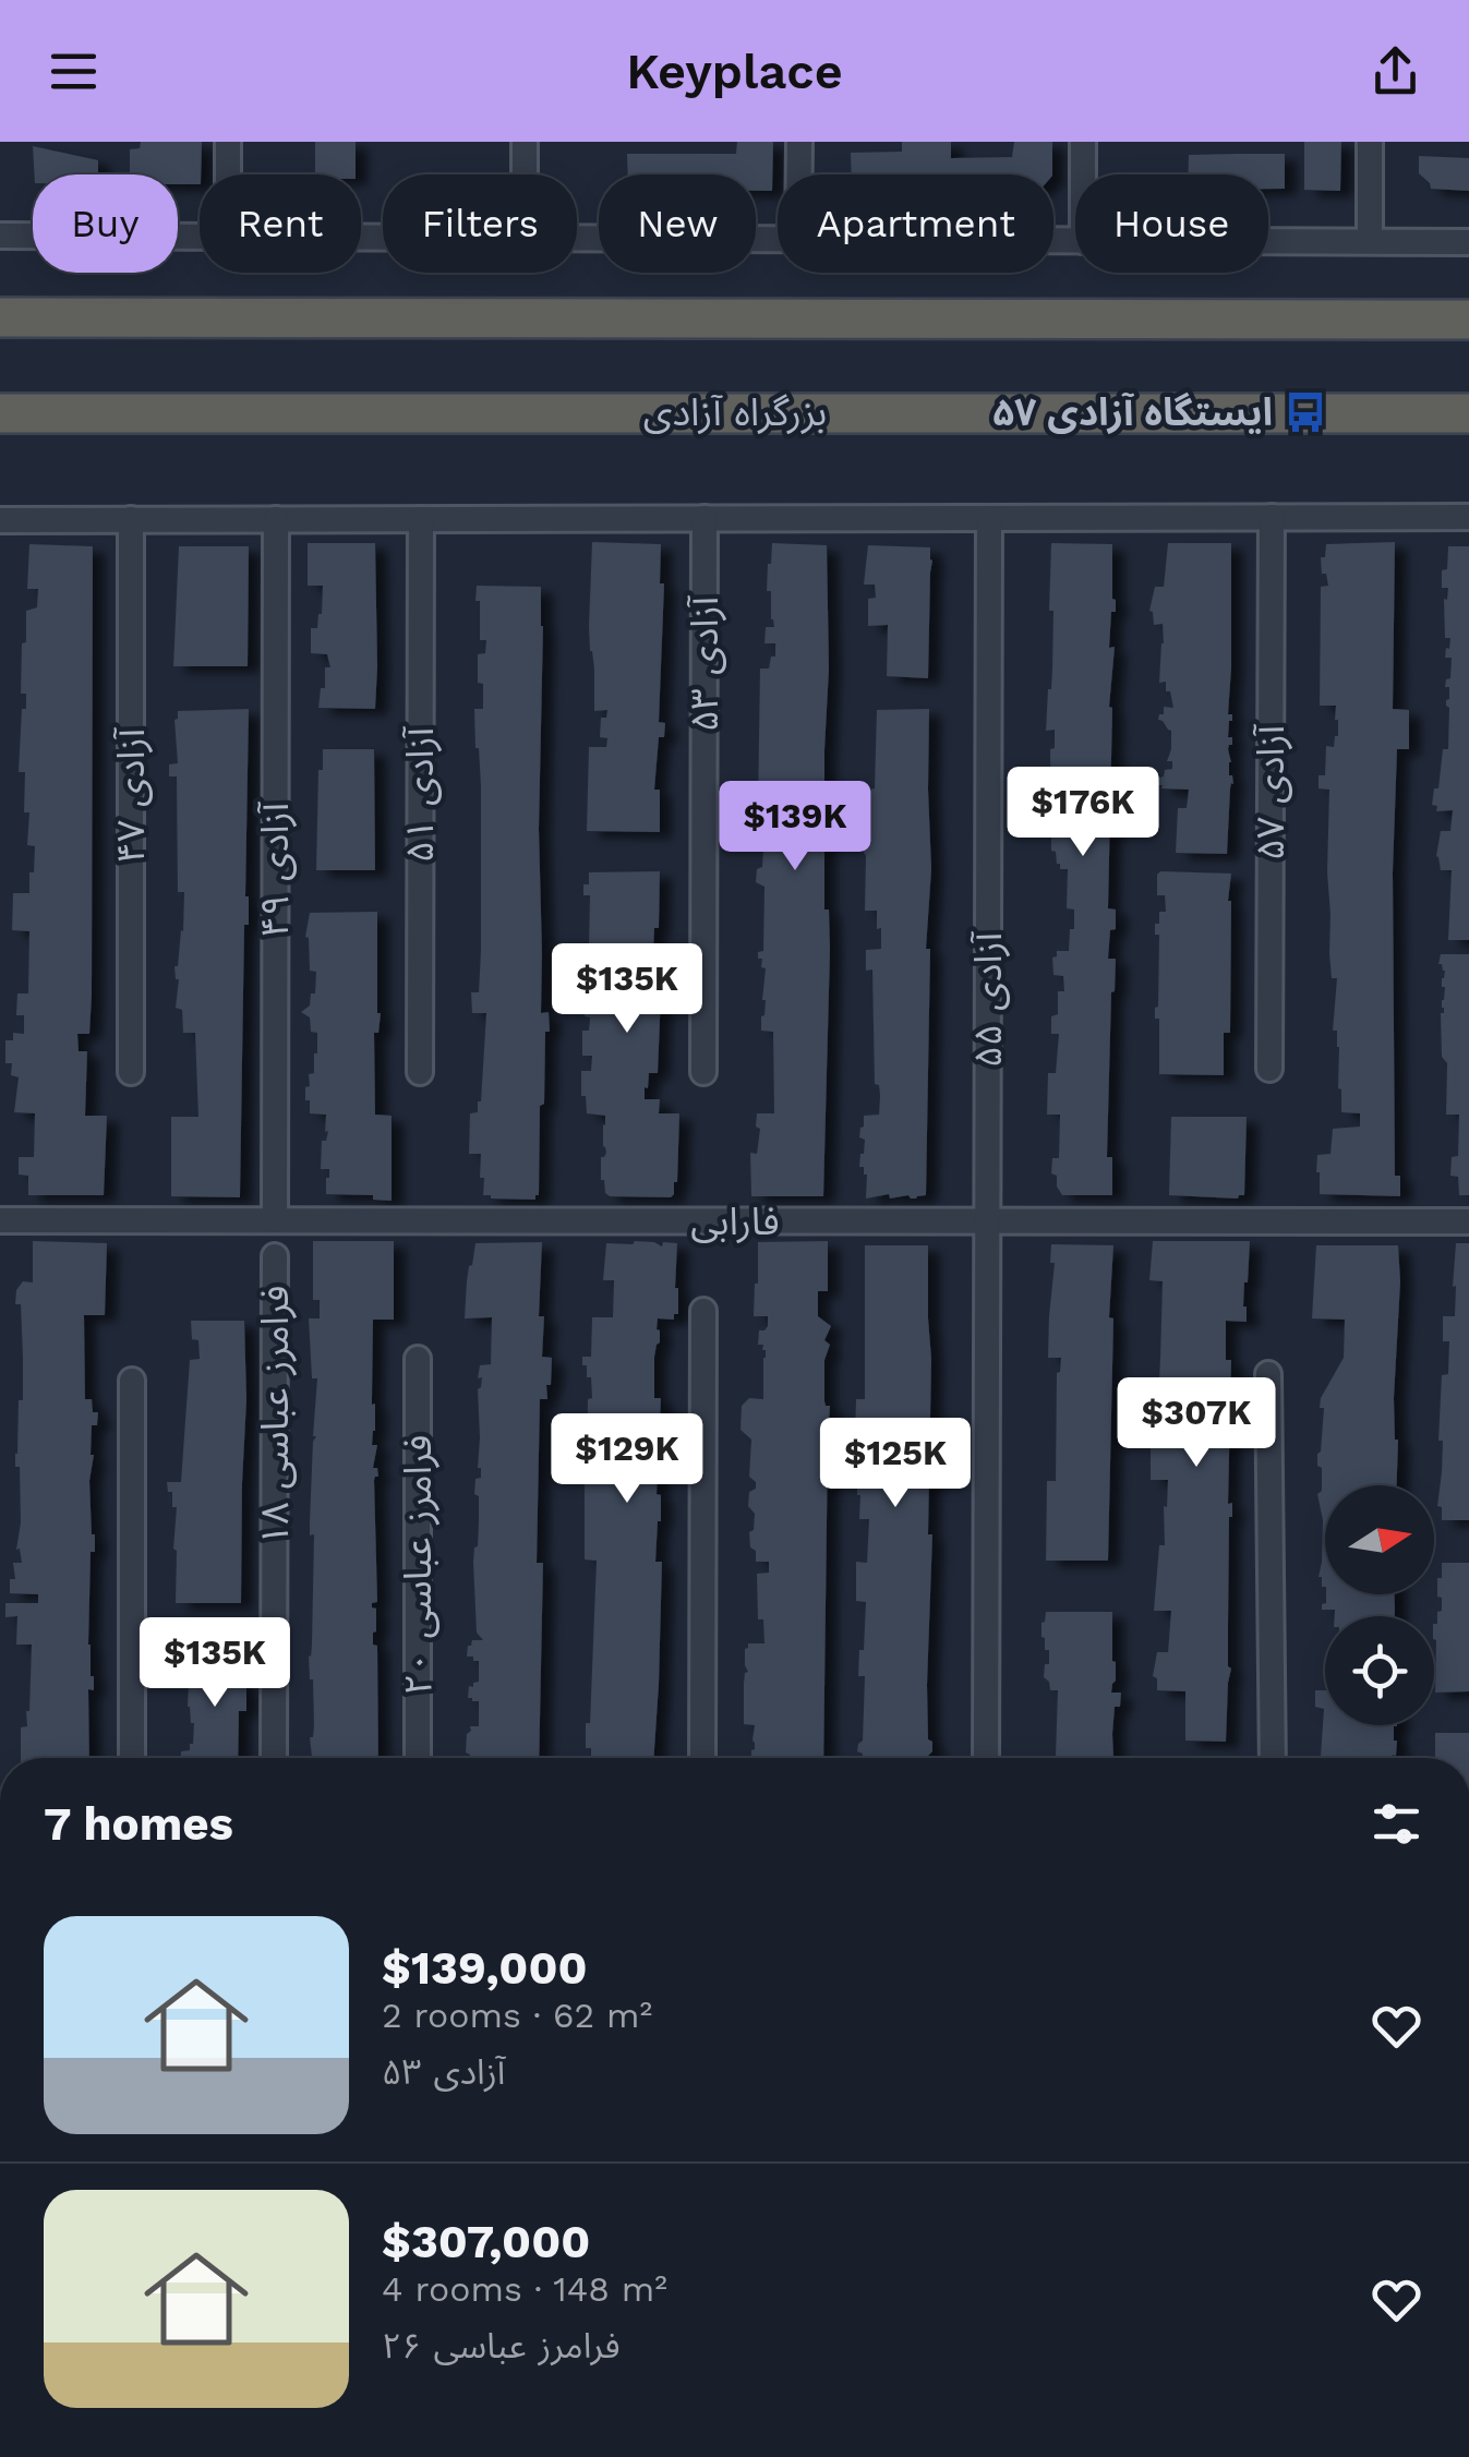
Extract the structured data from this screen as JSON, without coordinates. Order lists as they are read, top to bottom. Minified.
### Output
{"streets":{"highway":["بزرگراه آزادی"],"street":["۵۳ آزادی","آزادی ۵۷","۵۱ آزادی","۴۷ آزادی","۴۹ آزادی","آزادی ۵۵","فارابی","فرامرز عباسی ۱۸","فرامرز عباسی ۲۰"]},"crossings":[["۴۹ آزادی","فارابی"],["آزادی ۵۵","فارابی"]],"places":{"bus stop":["ایستگاه آزادی ۵۷"]},"north":"right","page":{"header":"Keyplace","chip":["Buy","Rent","Filters","New","Apartment","House"],"price":["$176K","$139K","$135K","$307K","$129K","$125K","$135K"],"heading":"7 homes","list":[{"name":"$139,000","note":"2 rooms · 62 m² · ۵۳ آزادی"},{"name":"$307,000","note":"4 rooms · 148 m² · فرامرز عباسی ۲۶"}]}}
